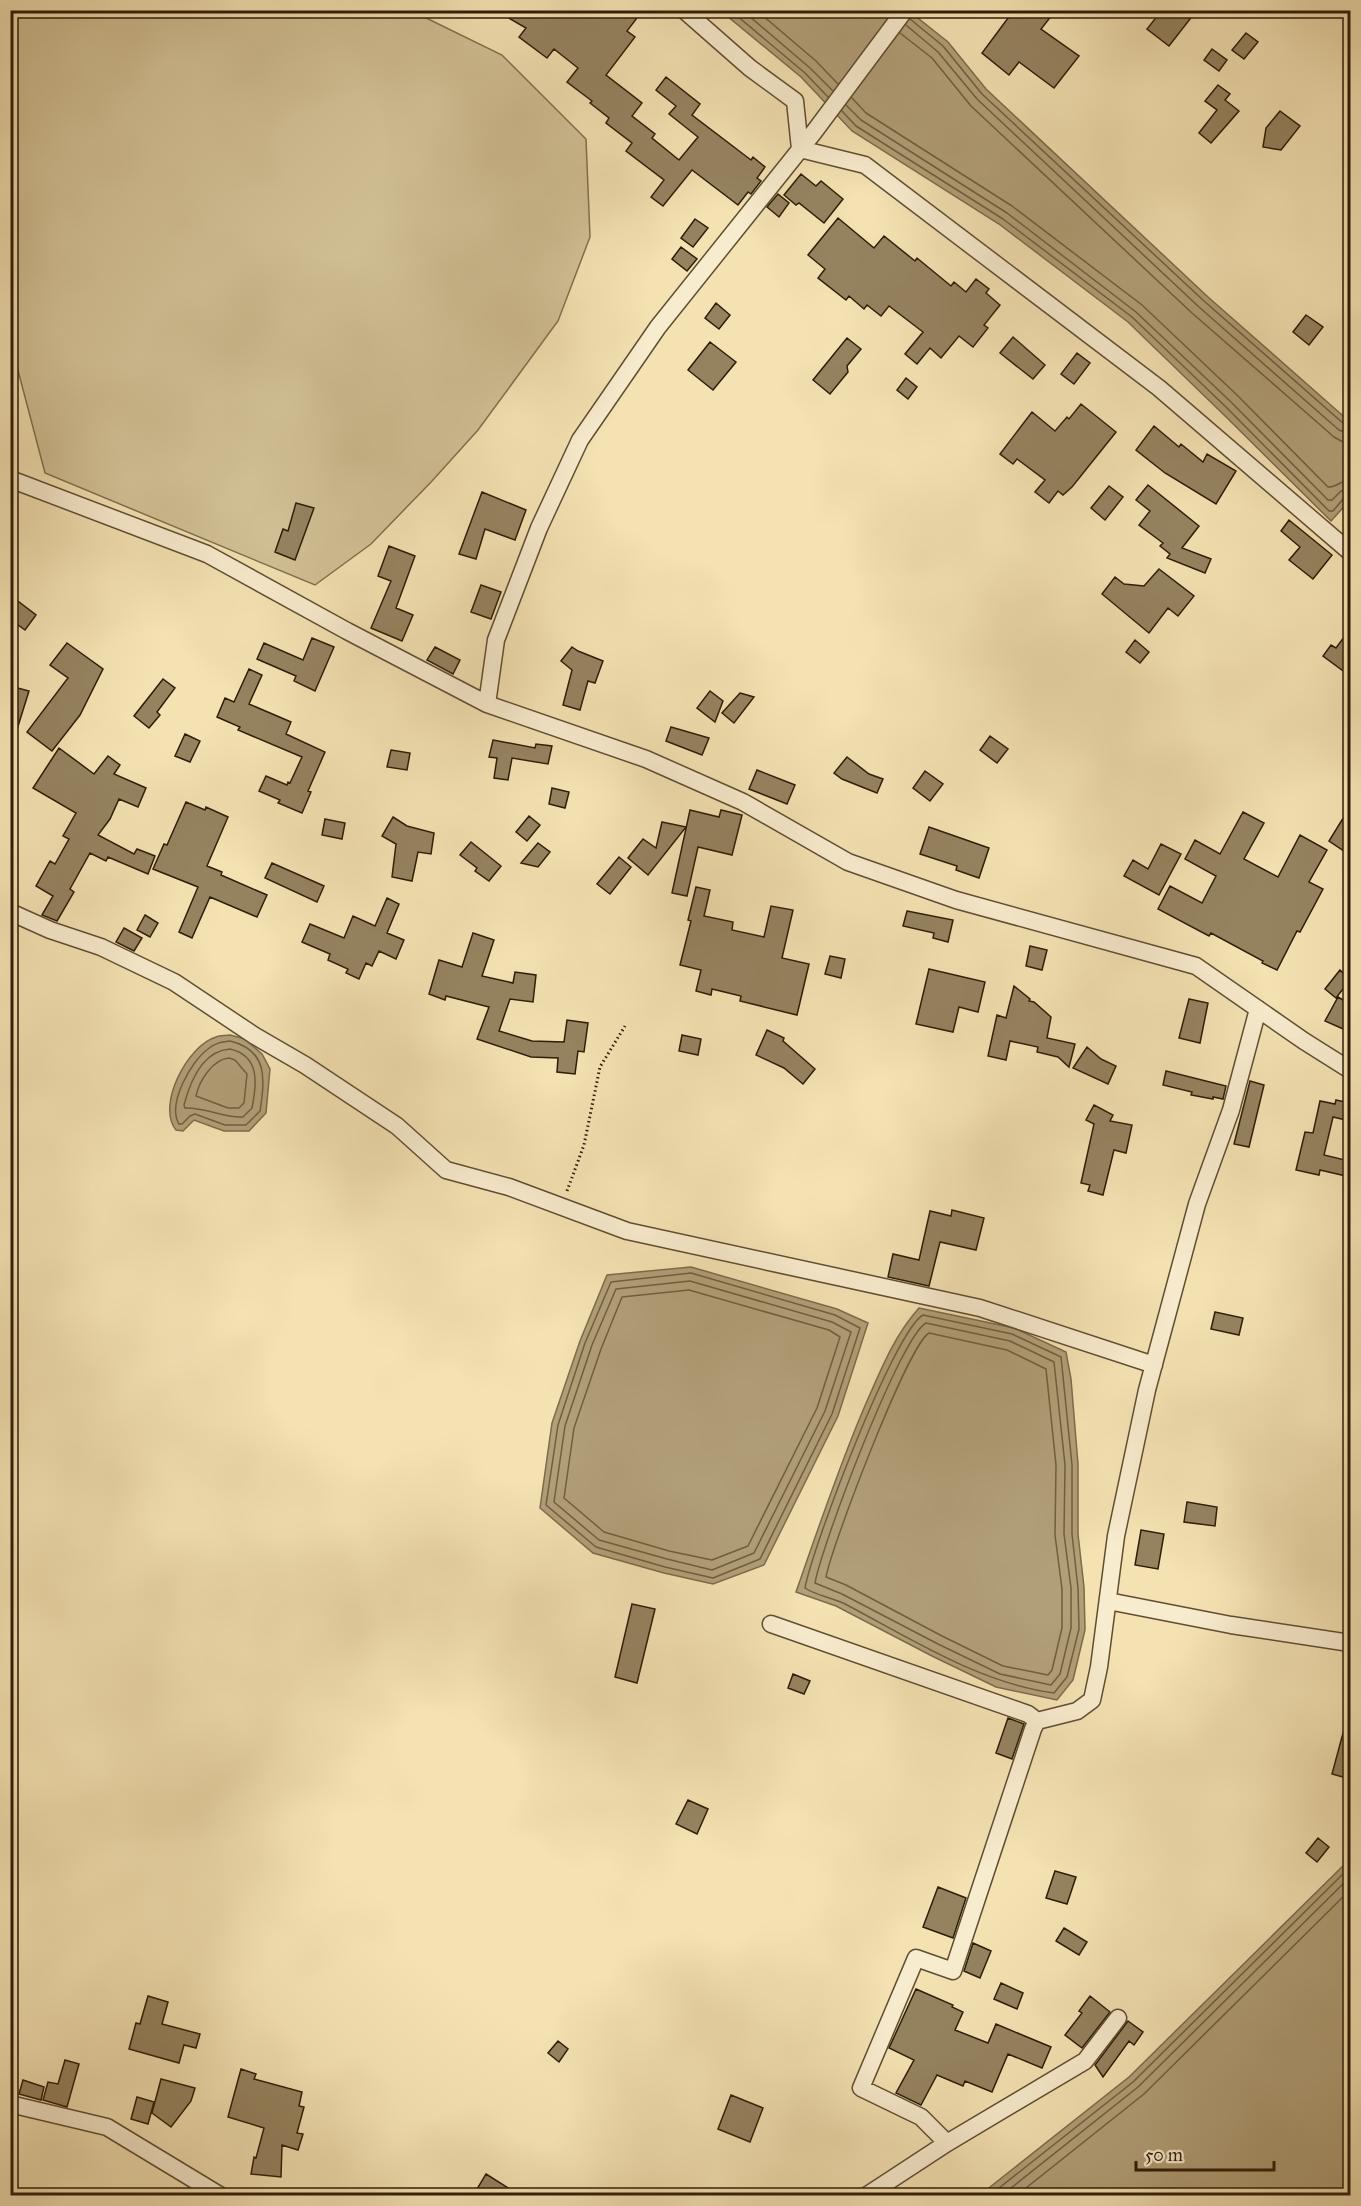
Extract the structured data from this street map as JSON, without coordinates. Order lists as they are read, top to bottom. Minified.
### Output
{"scale_bar":"50 m"}
